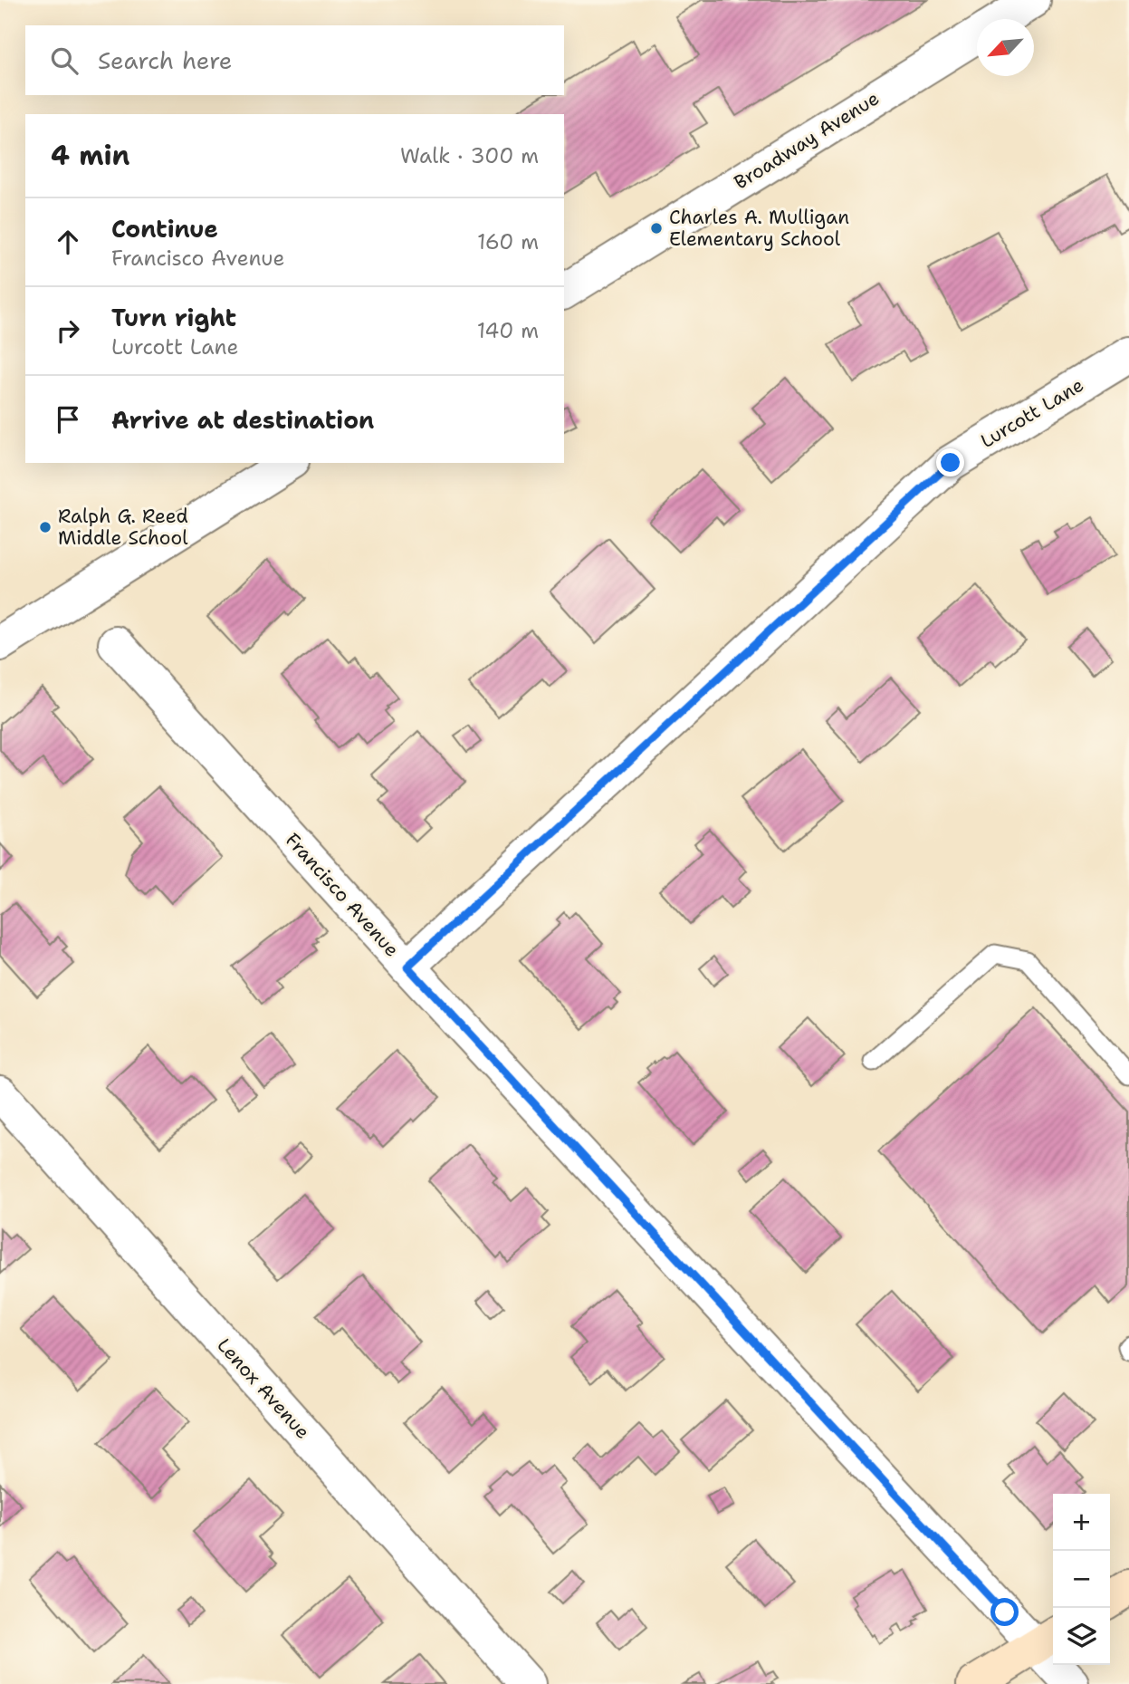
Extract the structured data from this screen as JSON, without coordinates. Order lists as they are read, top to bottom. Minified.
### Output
{"streets":{"street":["Broadway Avenue","Lurcott Lane","Francisco Avenue","Lenox Avenue"]},"crossings":[["Lurcott Lane","Francisco Avenue"]],"places":["Charles A. Mulligan Elementary School","Ralph G. Reed Middle School"],"north":"bottom left","page":{"search":"Search here","heading":["4 min","Walk · 300 m"],"list":[["Continue","Francisco Avenue","160 m"],["Turn right","Lurcott Lane","140 m"],"Arrive at destination"],"map_buttons":["+","−"]}}
